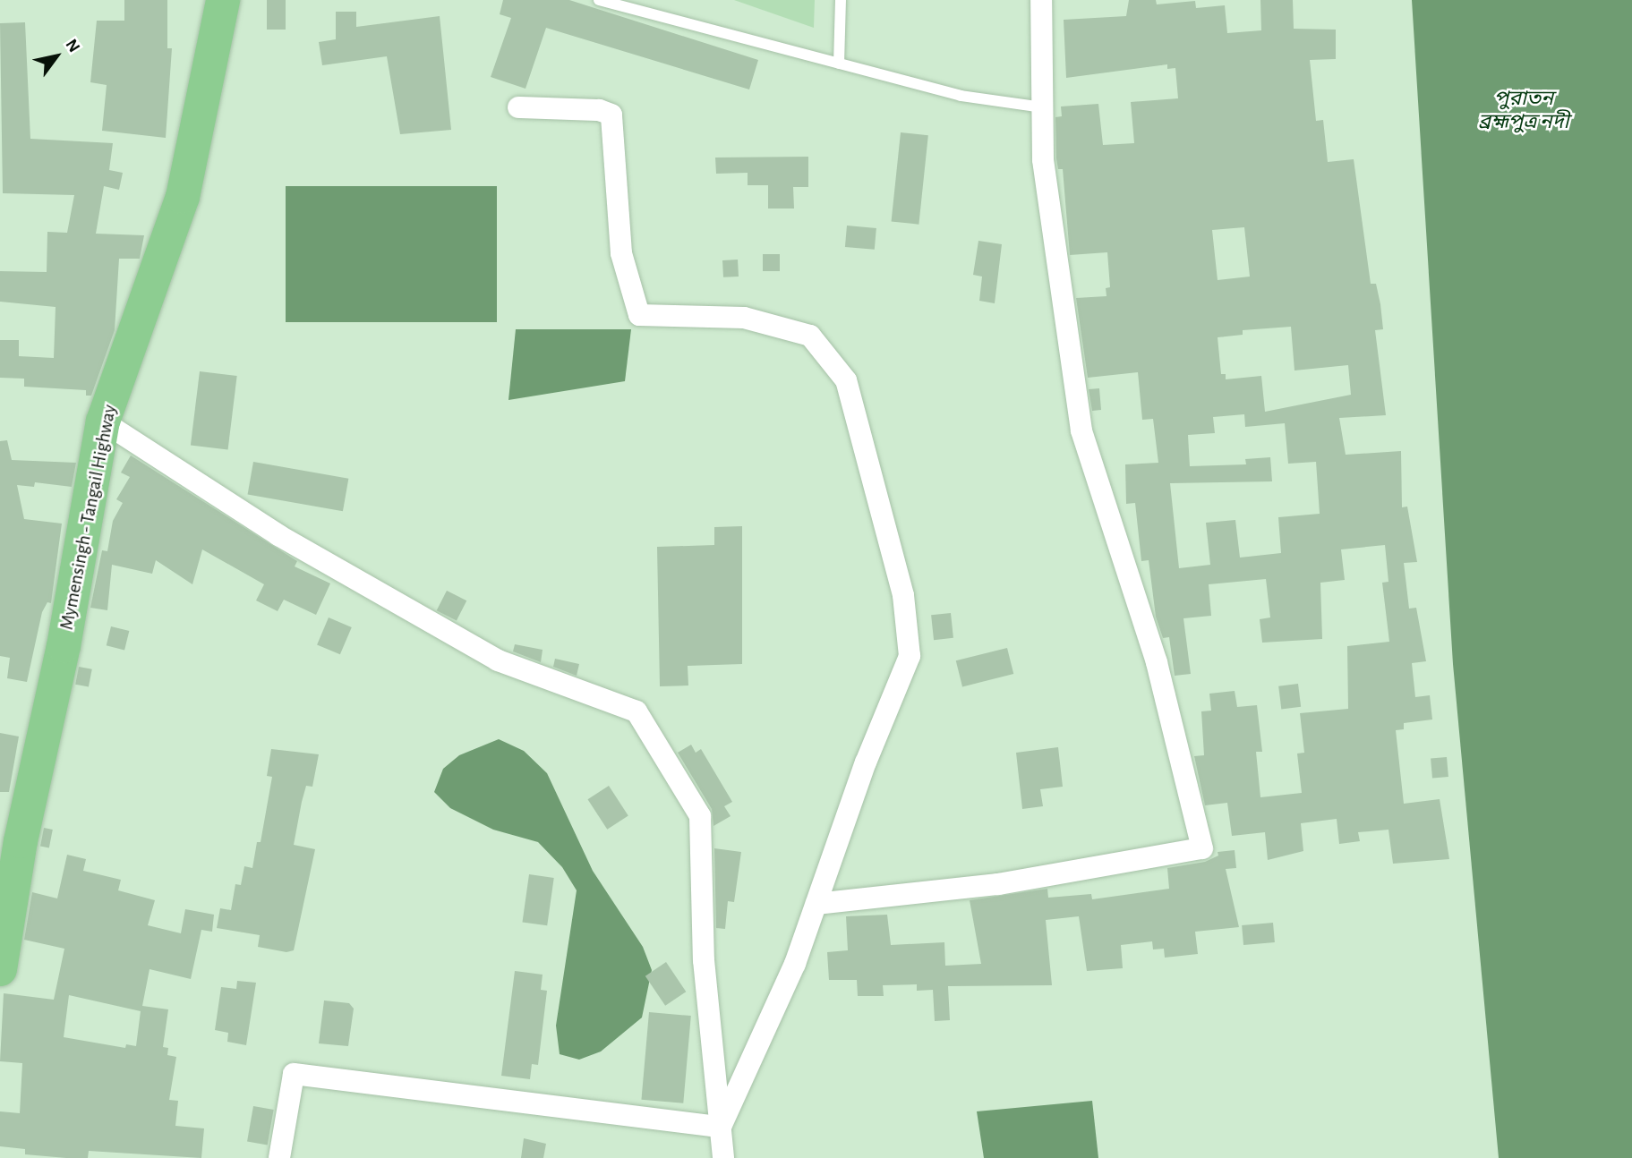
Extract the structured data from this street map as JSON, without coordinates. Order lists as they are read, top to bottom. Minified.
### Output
{"streets":{"highway":["Mymensingh - Tangail Highway"]},"water":["পুরাতন ব্রহ্মপুত্র নদী"],"north":"top right"}
